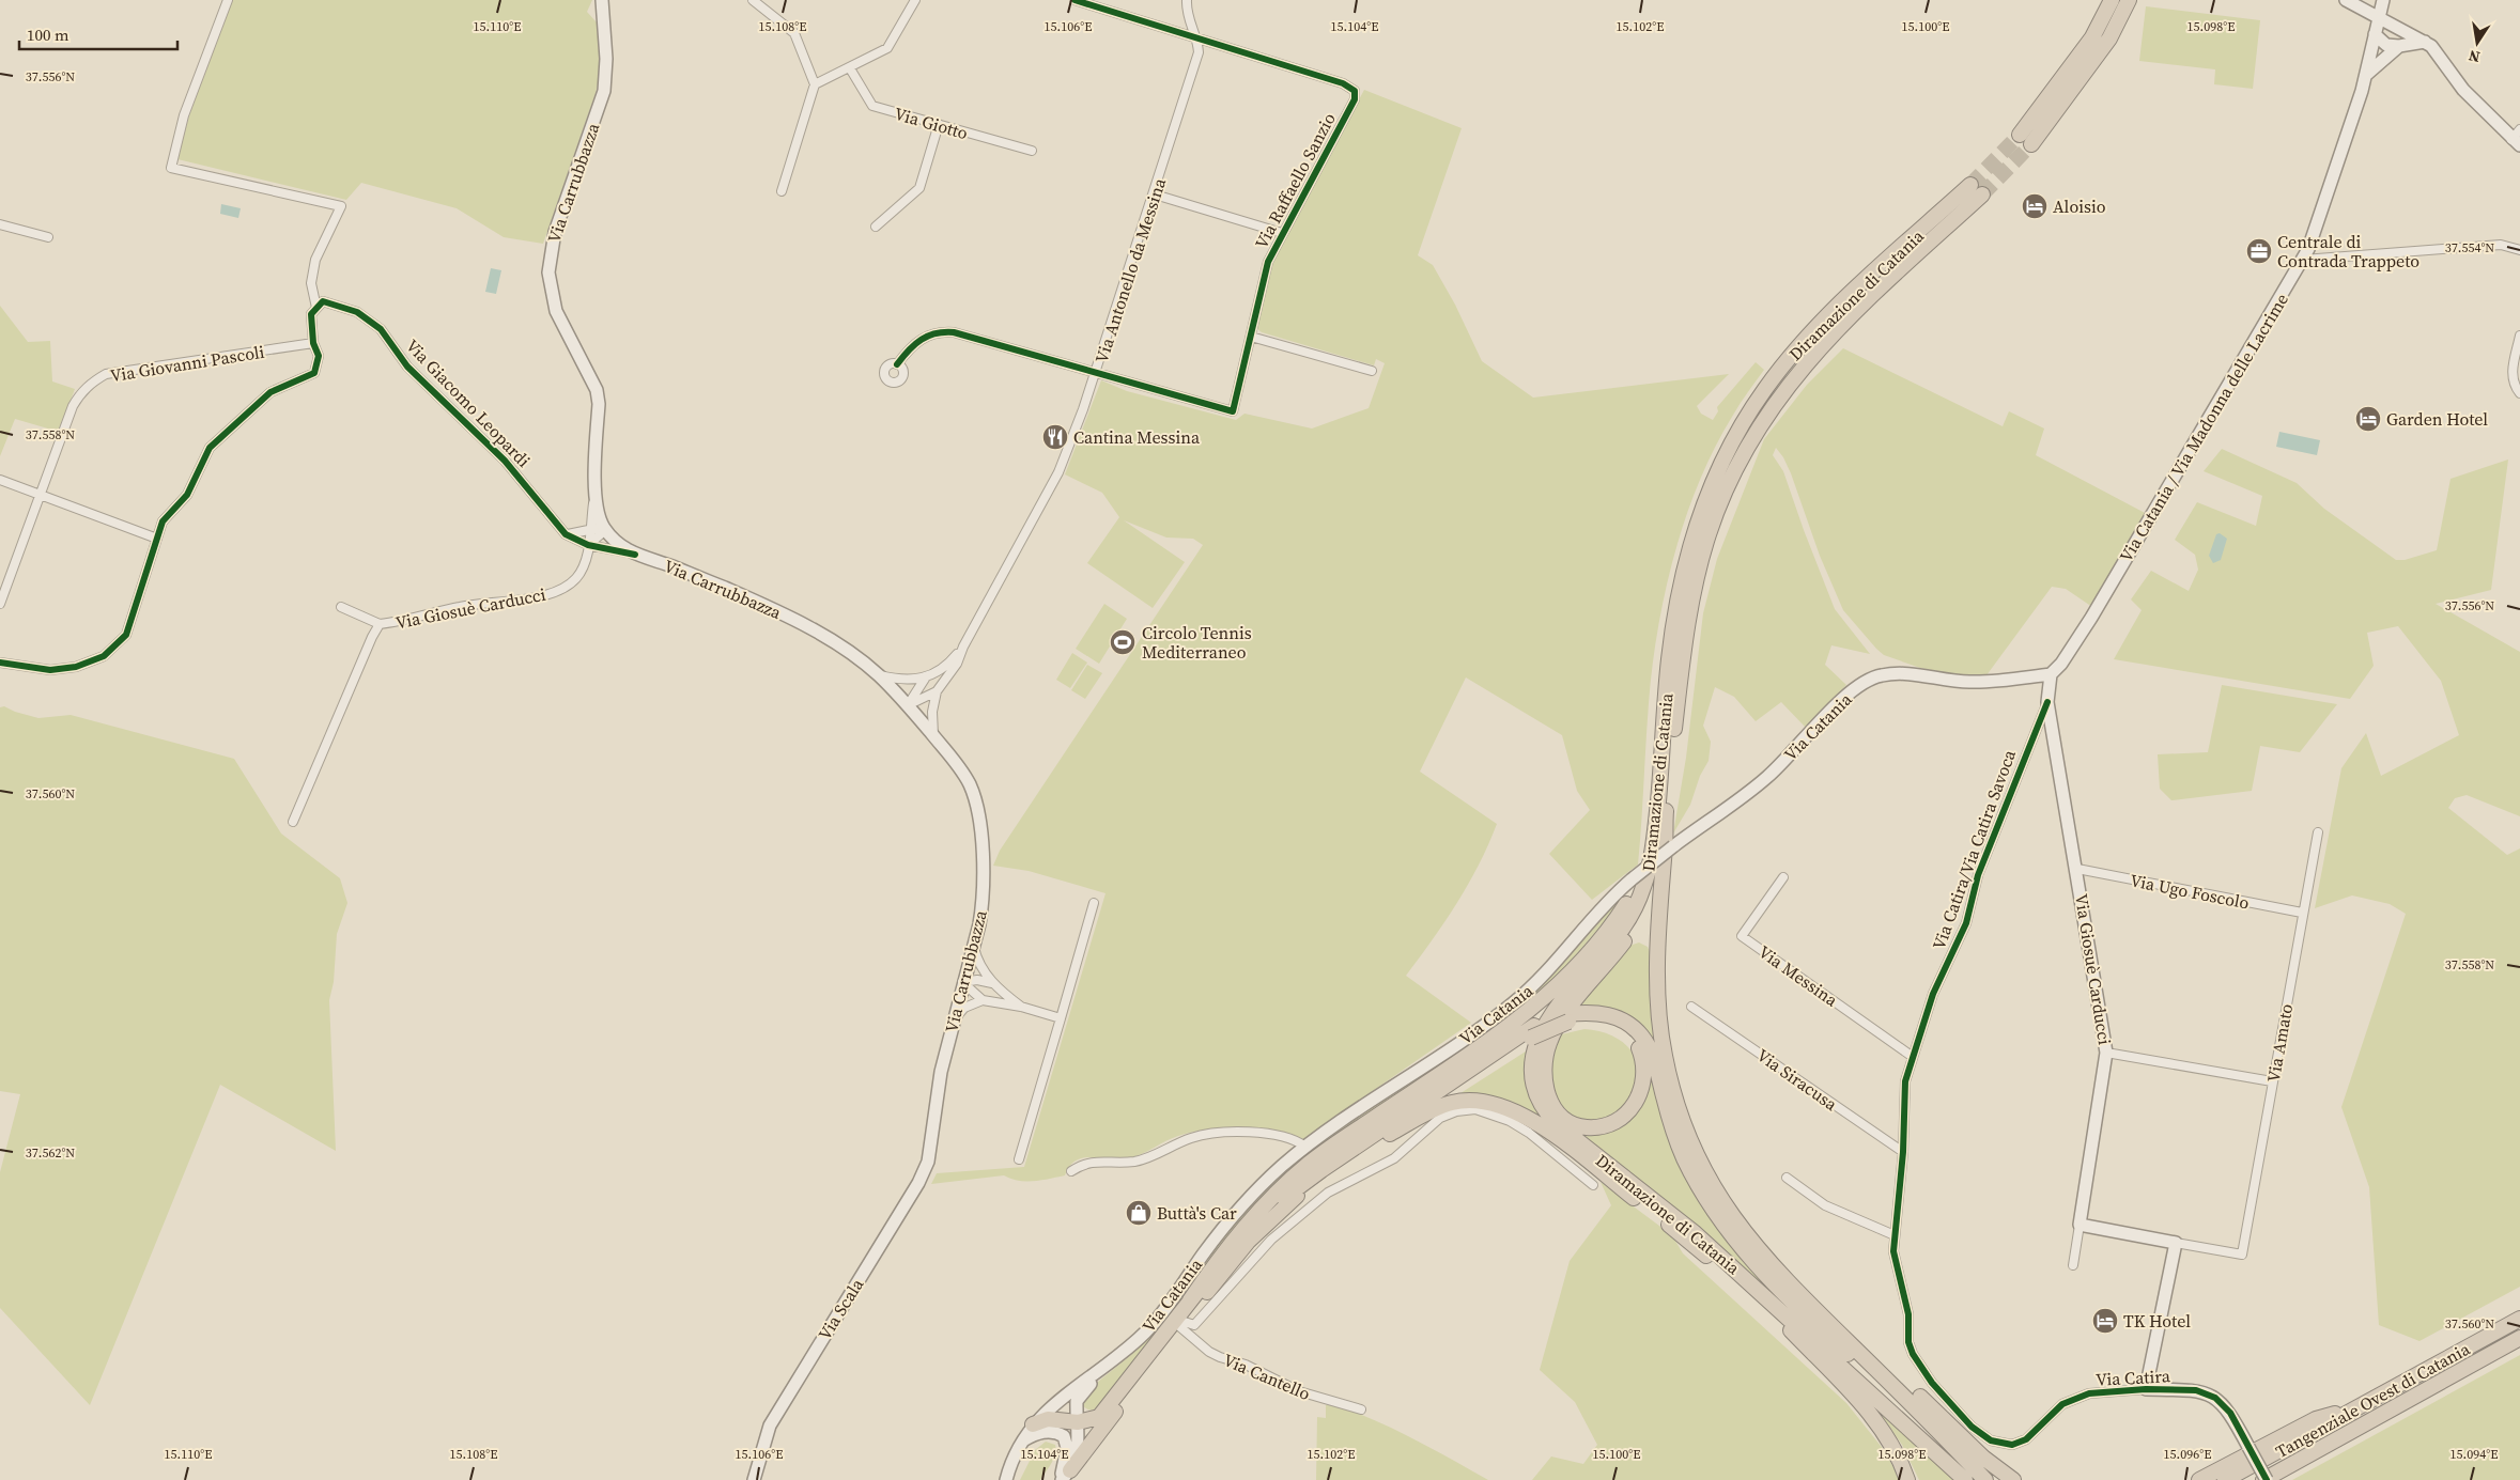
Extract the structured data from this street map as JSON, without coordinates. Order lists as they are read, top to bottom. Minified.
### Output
{"streets":{"highway":["Diramazione di Catania","Tangenziale Ovest di Catania"],"main road":["Via Carrubbazza","Via Catania / Via Madonna delle Lacrime","Via Giosuè Carducci","Via Catania","Via Scala","Via Catira"],"street":["Via Giotto","Via Raffaello Sanzio","Via Antonello da Messina","Via Giovanni Pascoli","Via Giacomo Leopardi","Via Catira/Via Catira Savoca","Via Ugo Foscolo","Via Messina","Via Amato","Via Siracusa","Via Cantello"]},"crossings":[["Via Raffaello Sanzio","Via Antonello da Messina"],["Via Carrubbazza","Via Giacomo Leopardi"],["Via Carrubbazza","Via Giosuè Carducci"],["Via Carrubbazza","Via Scala"],["Via Giacomo Leopardi","Via Giosuè Carducci"],["Via Catania / Via Madonna delle Lacrime","Via Giosuè Carducci"],["Via Catania / Via Madonna delle Lacrime","Via Catania"],["Via Giosuè Carducci","Via Catania"],["Via Giosuè Carducci","Via Catira/Via Catira Savoca"],["Via Giosuè Carducci","Via Ugo Foscolo"],["Via Catania","Via Cantello"],["Via Catira/Via Catira Savoca","Via Messina"],["Via Catira/Via Catira Savoca","Via Siracusa"],["Via Catira/Via Catira Savoca","Via Catira"],["Via Ugo Foscolo","Via Amato"],["Via Catira","Tangenziale Ovest di Catania"]],"places":{"hotel":["Aloisio","Garden Hotel","TK Hotel"],"office":["Centrale di Contrada Trappeto"],"restaurant":["Cantina Messina"],"sports":["Circolo Tennis Mediterraneo"],"shop":["Buttà's Car"]},"scale_bar":"100 m","north":"bottom","coordinates":["15.110°E","15.108°E","15.106°E","15.104°E","15.102°E","15.100°E","15.098°E","37.556°N","37.554°N","37.558°N","37.560°N","37.562°N","15.096°E","15.094°E"]}
